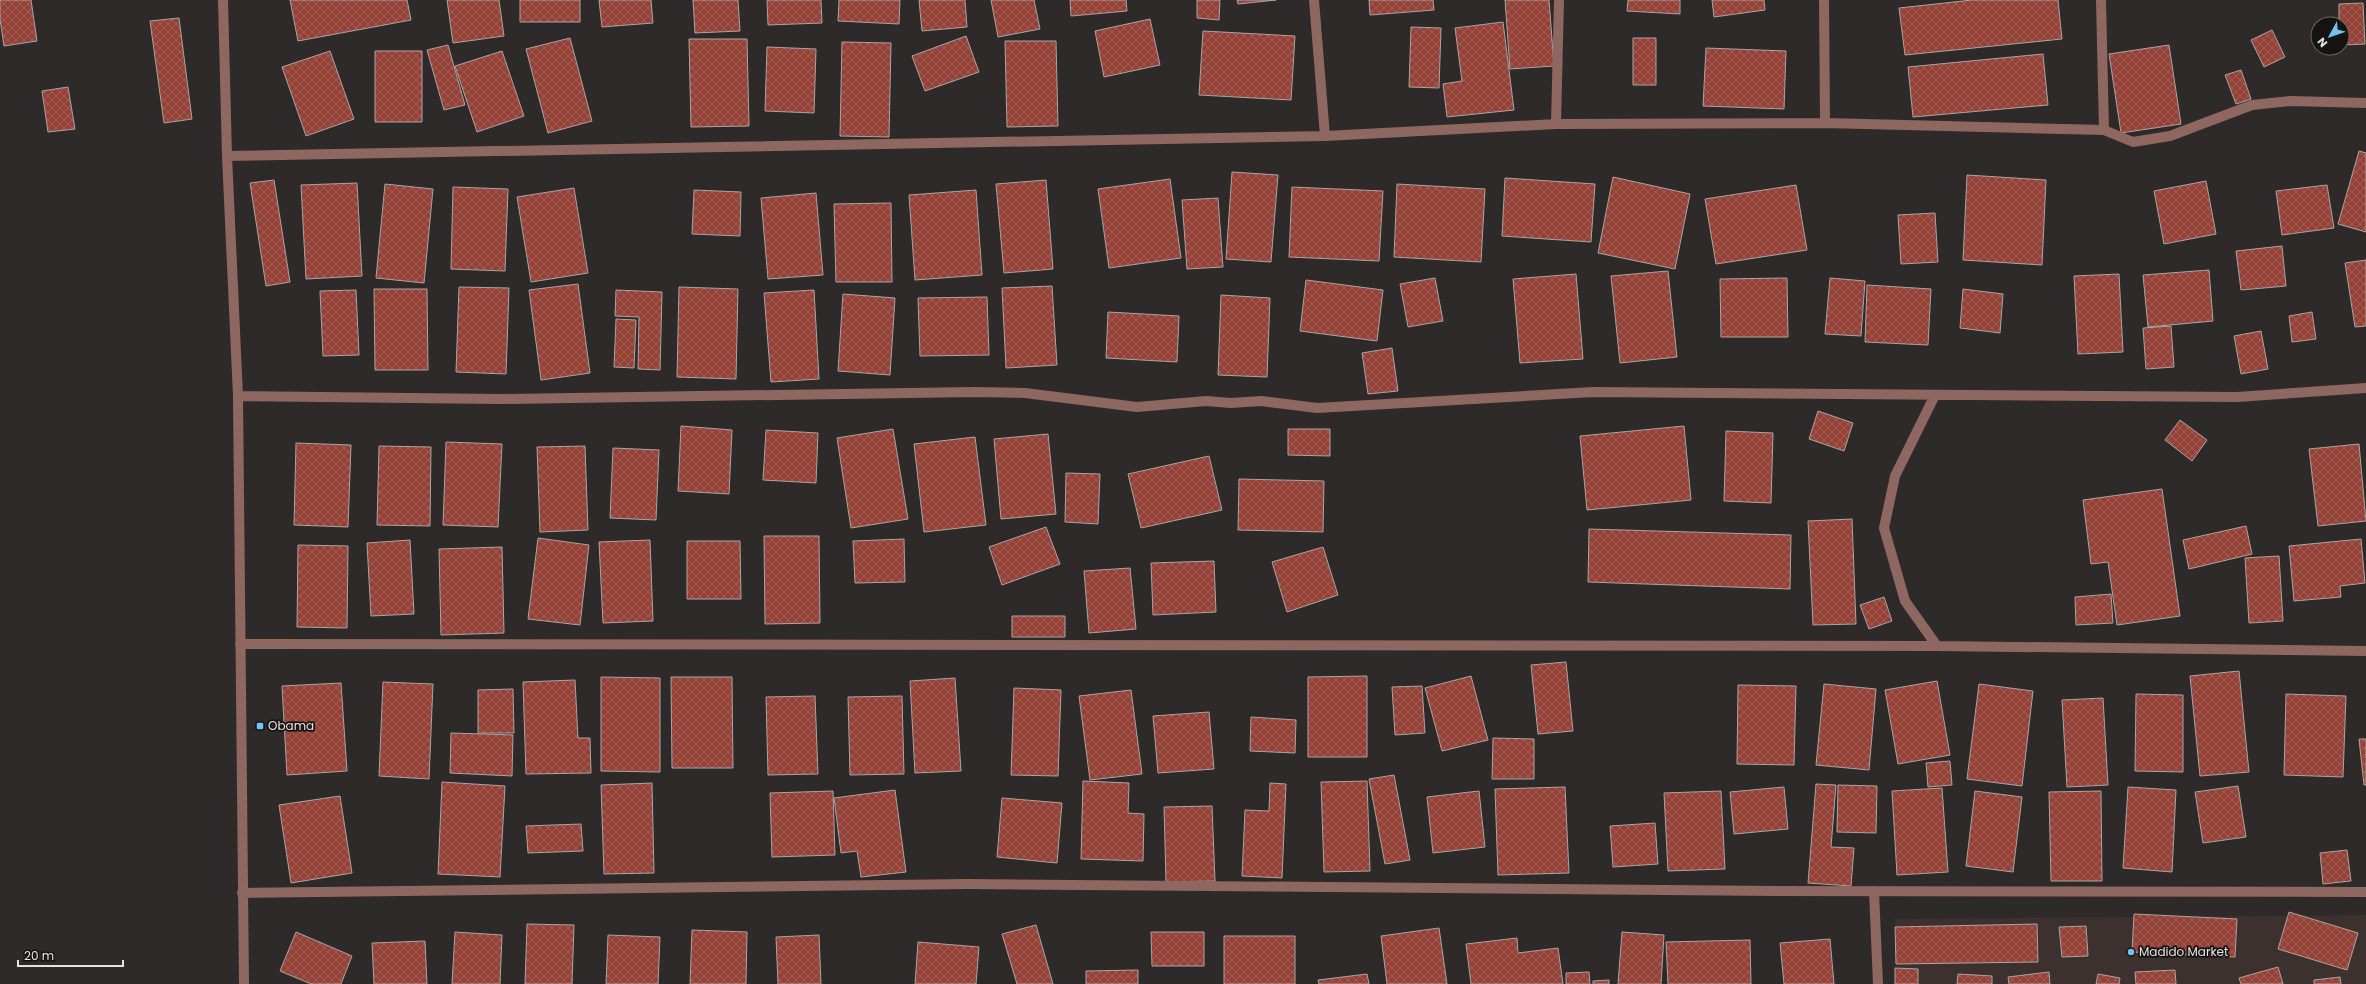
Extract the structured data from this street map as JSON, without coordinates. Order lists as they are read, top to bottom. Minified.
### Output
{"places":{"transit":["Obama"],"other":["Madido Market"]},"scale_bar":"20 m","north":"bottom left"}
